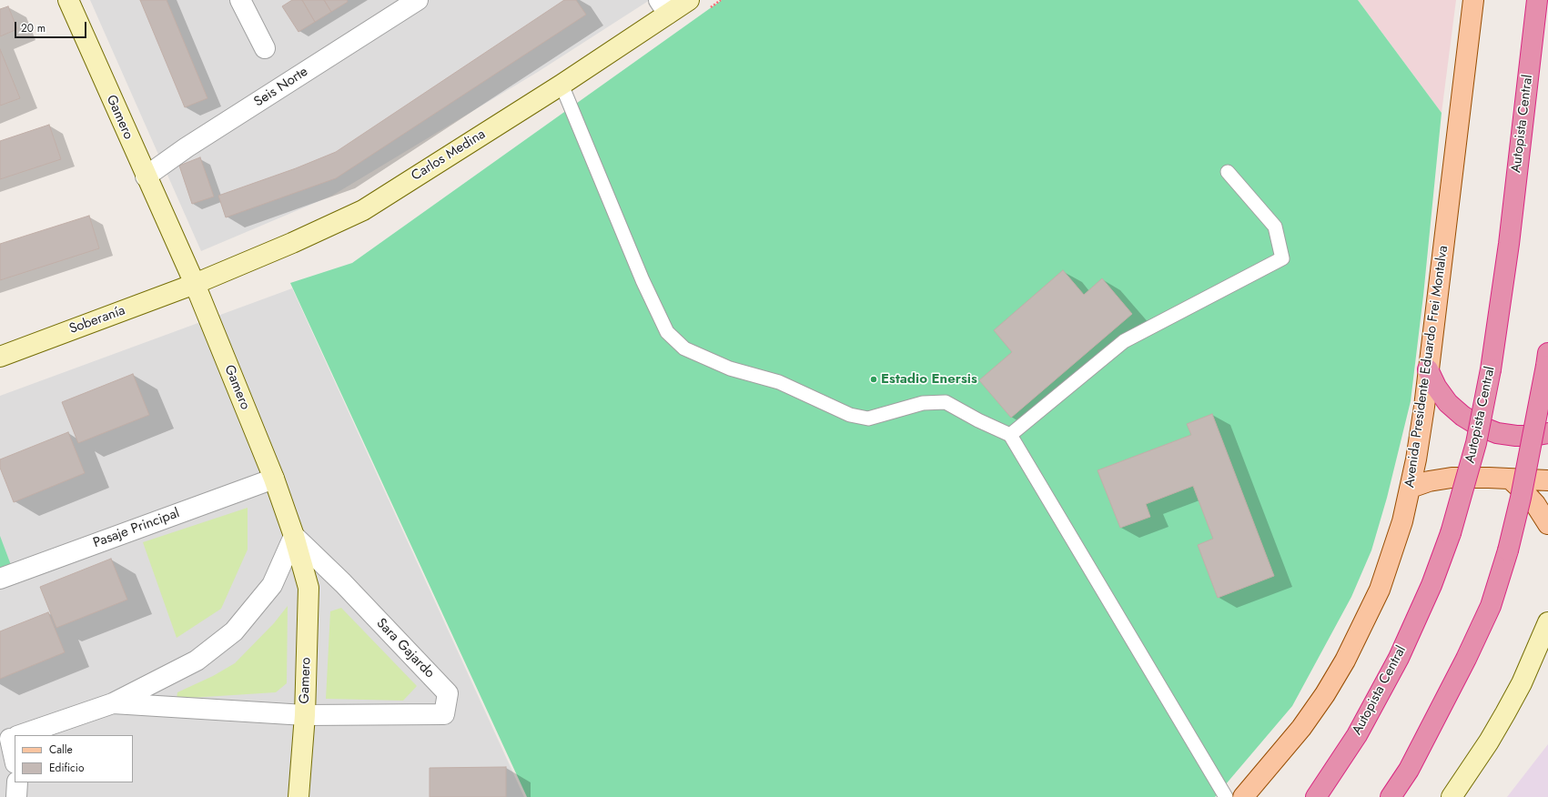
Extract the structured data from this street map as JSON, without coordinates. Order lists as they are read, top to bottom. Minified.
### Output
{"streets":{"highway":["Autopista Central"],"main road":["Avenida Presidente Eduardo Frei Montalva"],"street":["Seis Norte","Gamero","Carlos Medina","Soberanía","Pasaje Principal","Sara Gajardo"]},"crossings":[["Seis Norte","Gamero"],["Gamero","Carlos Medina"],["Gamero","Soberanía"],["Gamero","Pasaje Principal"],["Gamero","Sara Gajardo"],["Carlos Medina","Soberanía"]],"places":["Estadio Enersis"],"legend":["Calle","Edificio"],"scale_bar":"20 m"}
